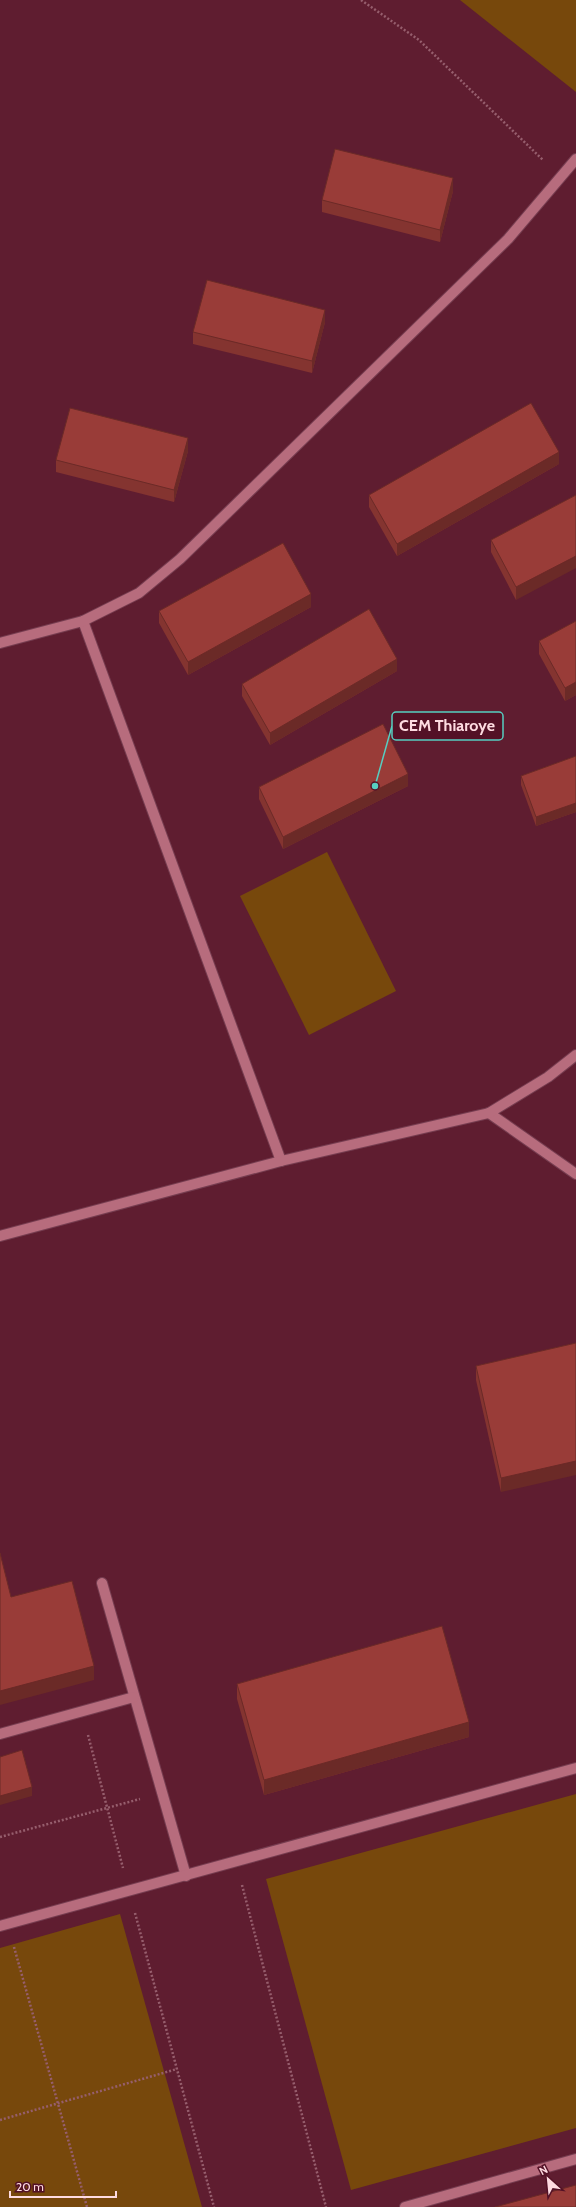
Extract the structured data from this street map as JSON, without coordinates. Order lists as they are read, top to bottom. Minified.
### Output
{"places":["CEM Thiaroye"],"scale_bar":"20 m","north":"top left"}
